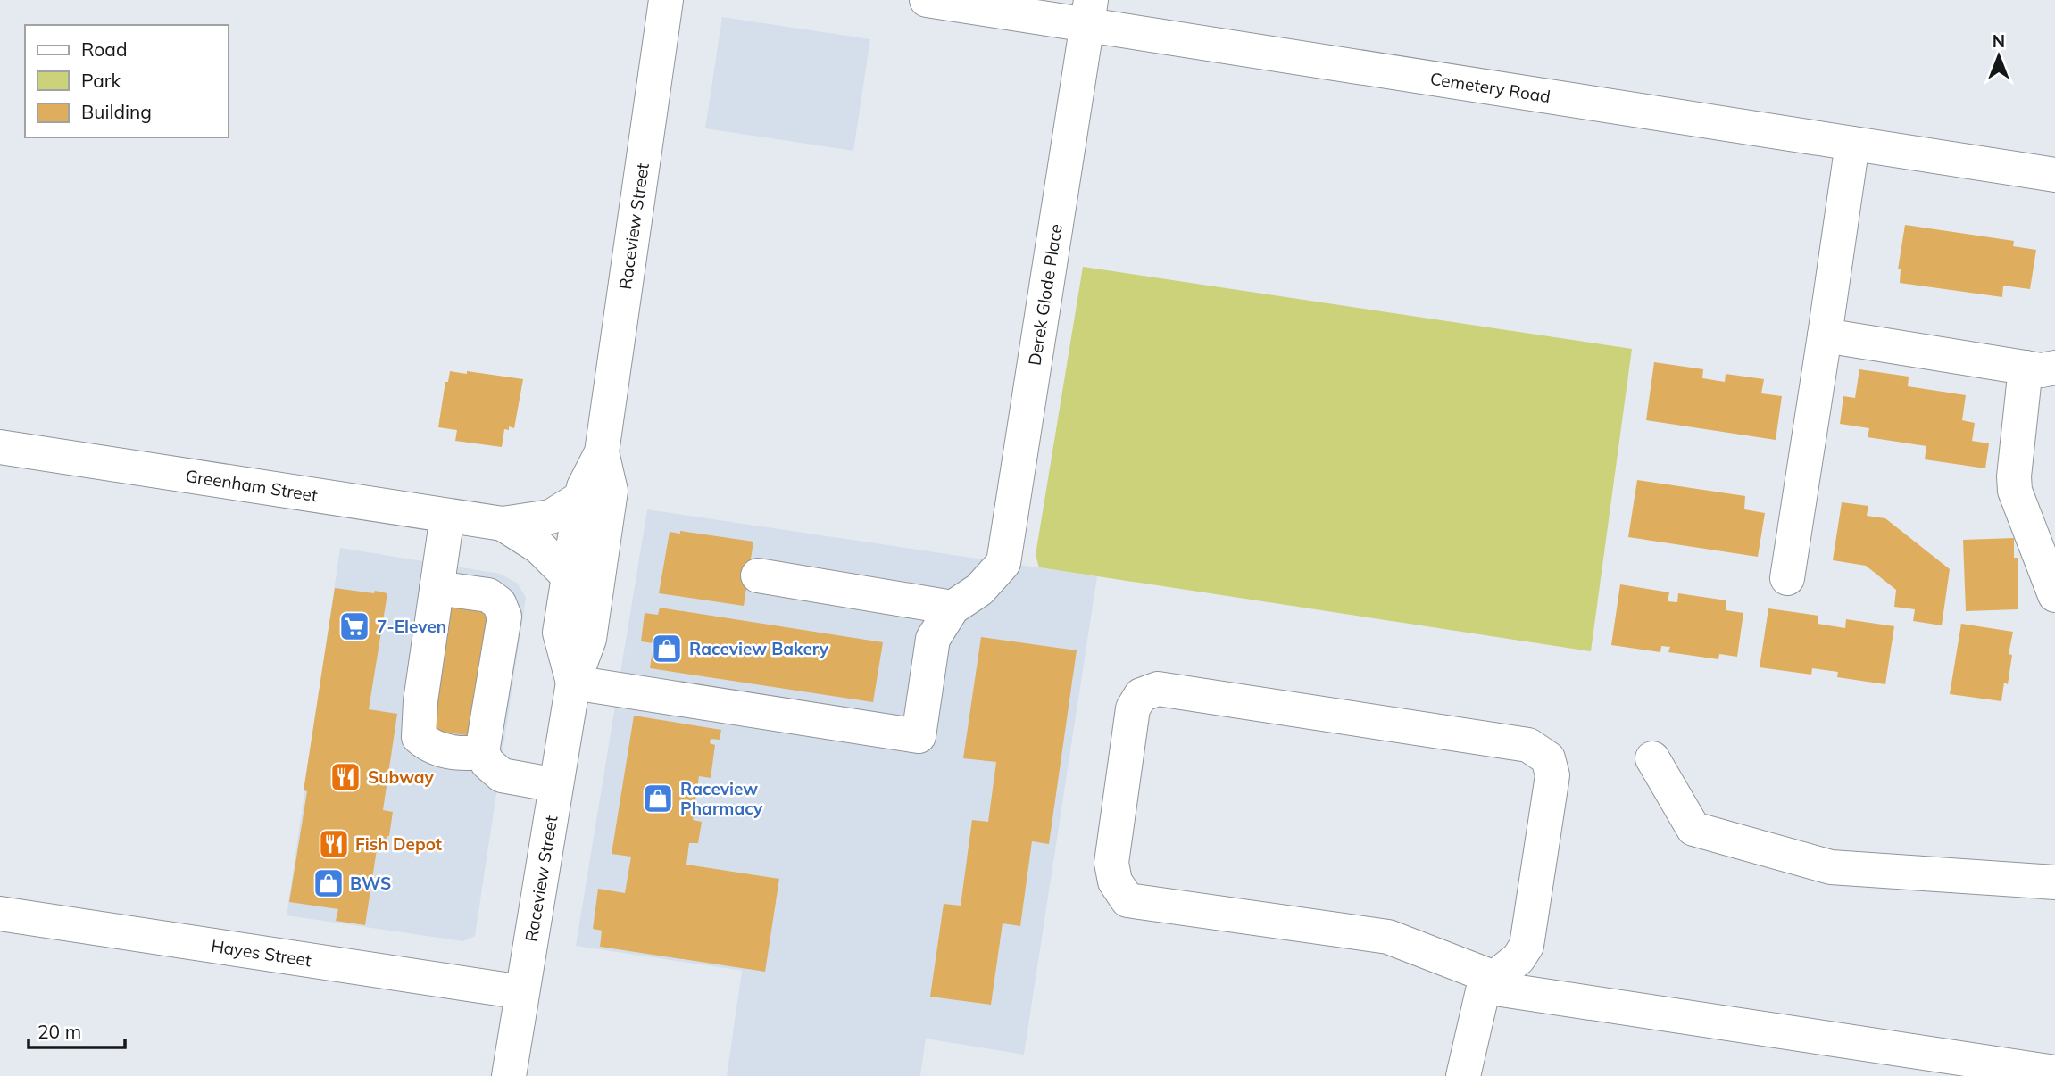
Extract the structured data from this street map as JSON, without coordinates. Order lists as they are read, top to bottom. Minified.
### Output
{"streets":{"street":["Cemetery Road","Raceview Street","Derek Glode Place","Greenham Street","Hayes Street"]},"crossings":[["Cemetery Road","Derek Glode Place"],["Raceview Street","Greenham Street"],["Raceview Street","Hayes Street"]],"places":{"supermarket":["7-Eleven"],"shop":["Raceview Bakery","Raceview Pharmacy","BWS"],"restaurant":["Subway","Fish Depot"]},"legend":["Road","Park","Building"],"scale_bar":"20 m","north":"top"}
